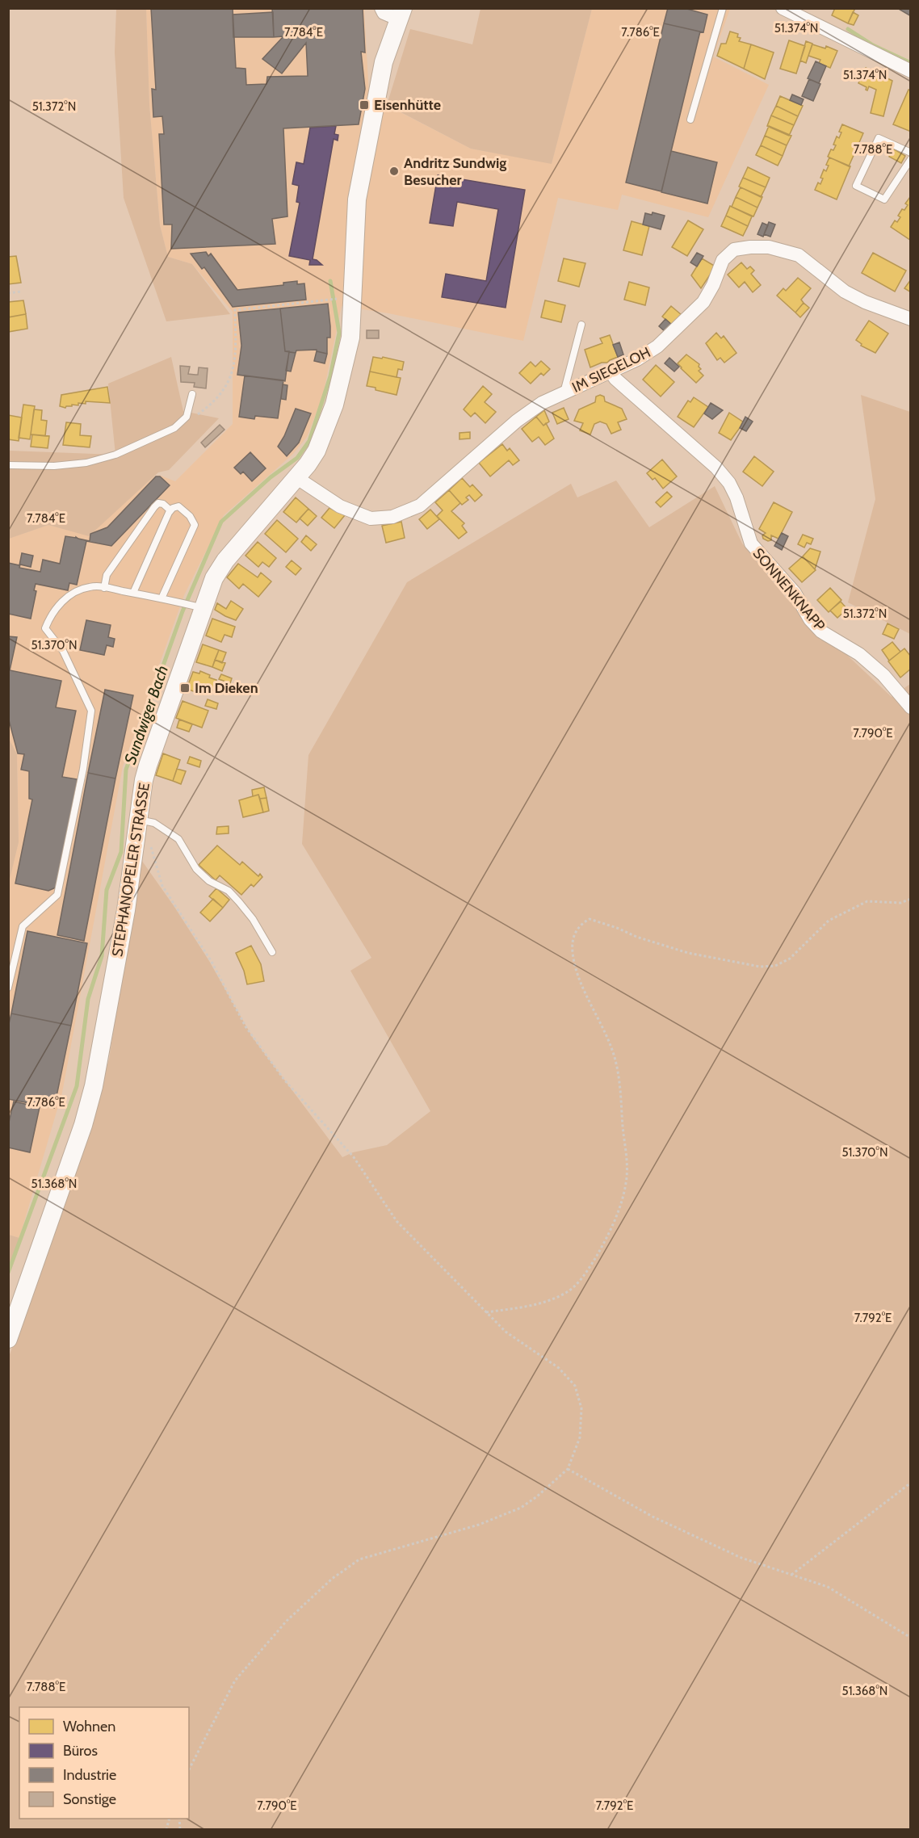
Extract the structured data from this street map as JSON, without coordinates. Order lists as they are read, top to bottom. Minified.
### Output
{"streets":{"street":["IM SIEGELOH","SONNENKNAPP","STEPHANOPELER STRASSE"]},"crossings":[["IM SIEGELOH","SONNENKNAPP"],["IM SIEGELOH","STEPHANOPELER STRASSE"]],"water":["Sundwiger Bach"],"places":{"transit":["Eisenhütte","Im Dieken"],"other":["Andritz Sundwig Besucher"]},"legend":["Wohnen","Büros","Industrie","Sonstige"],"coordinates":["51.374°N","7.784°E","7.786°E","51.372°N","7.788°E","51.370°N","7.790°E","51.368°N","7.792°E"]}
